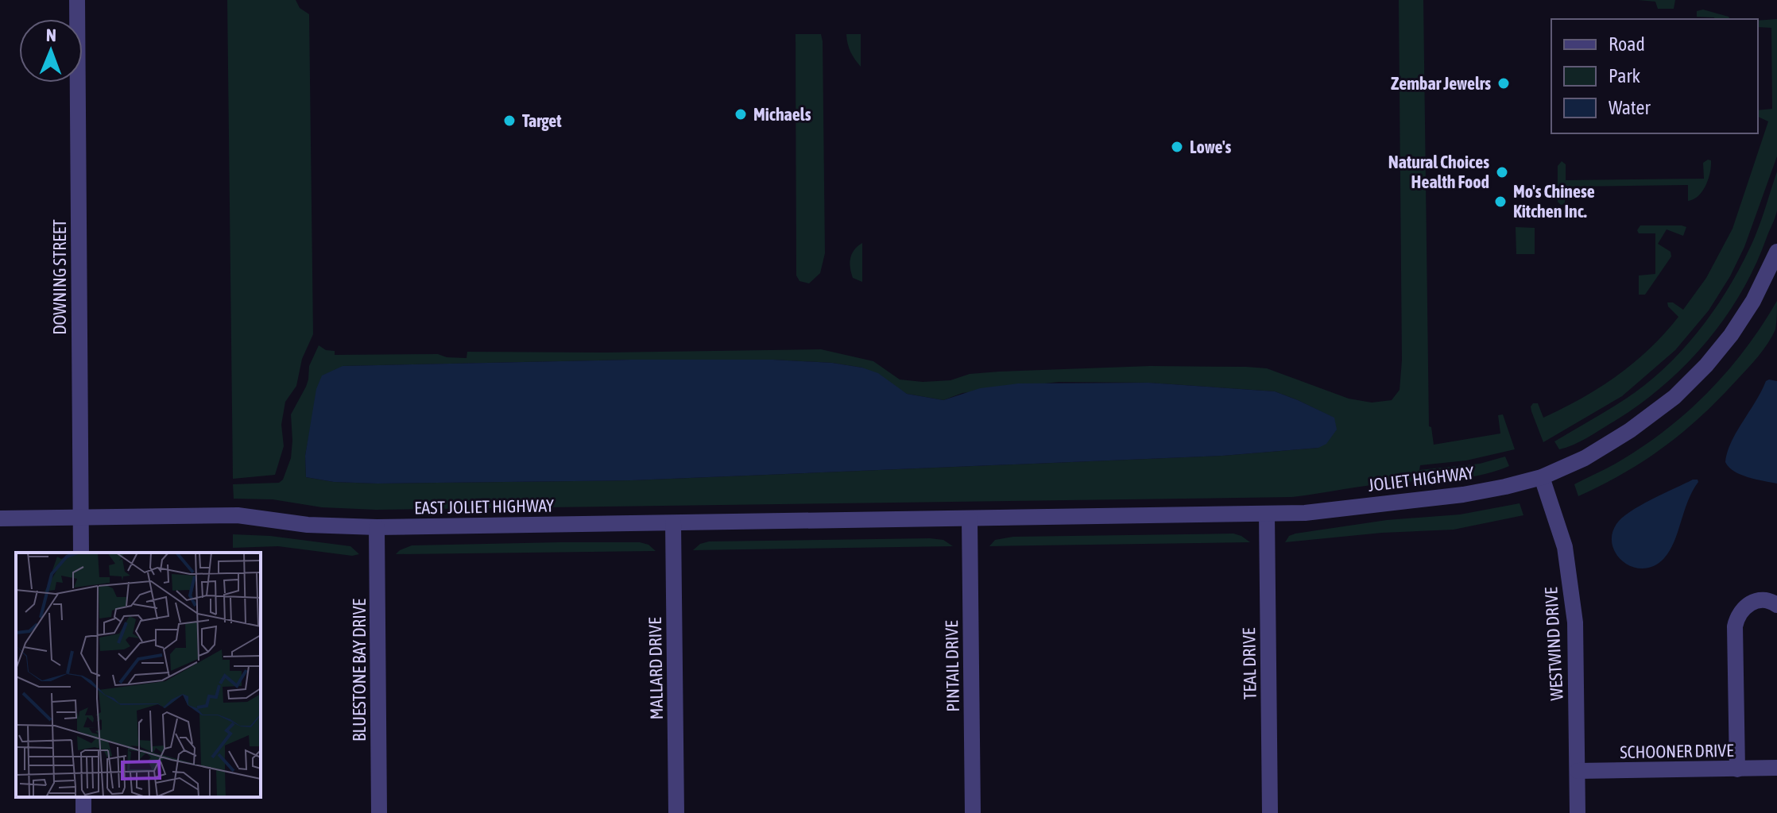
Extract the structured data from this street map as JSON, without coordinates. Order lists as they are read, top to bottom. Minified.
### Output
{"streets":{"street":["DOWNING STREET","JOLIET HIGHWAY","EAST JOLIET HIGHWAY","WESTWIND DRIVE","TEAL DRIVE","PINTAIL DRIVE","MALLARD DRIVE","BLUESTONE BAY DRIVE","SCHOONER DRIVE"]},"crossings":[["DOWNING STREET","EAST JOLIET HIGHWAY"],["JOLIET HIGHWAY","EAST JOLIET HIGHWAY"],["JOLIET HIGHWAY","WESTWIND DRIVE"],["JOLIET HIGHWAY","TEAL DRIVE"],["JOLIET HIGHWAY","PINTAIL DRIVE"],["EAST JOLIET HIGHWAY","PINTAIL DRIVE"],["EAST JOLIET HIGHWAY","MALLARD DRIVE"],["EAST JOLIET HIGHWAY","BLUESTONE BAY DRIVE"],["WESTWIND DRIVE","SCHOONER DRIVE"]],"places":["Zembar Jewelrs","Michaels","Target","Lowe's","Natural Choices Health Food","Mo's Chinese Kitchen Inc."],"legend":["Road","Park","Water"],"north":"top"}
